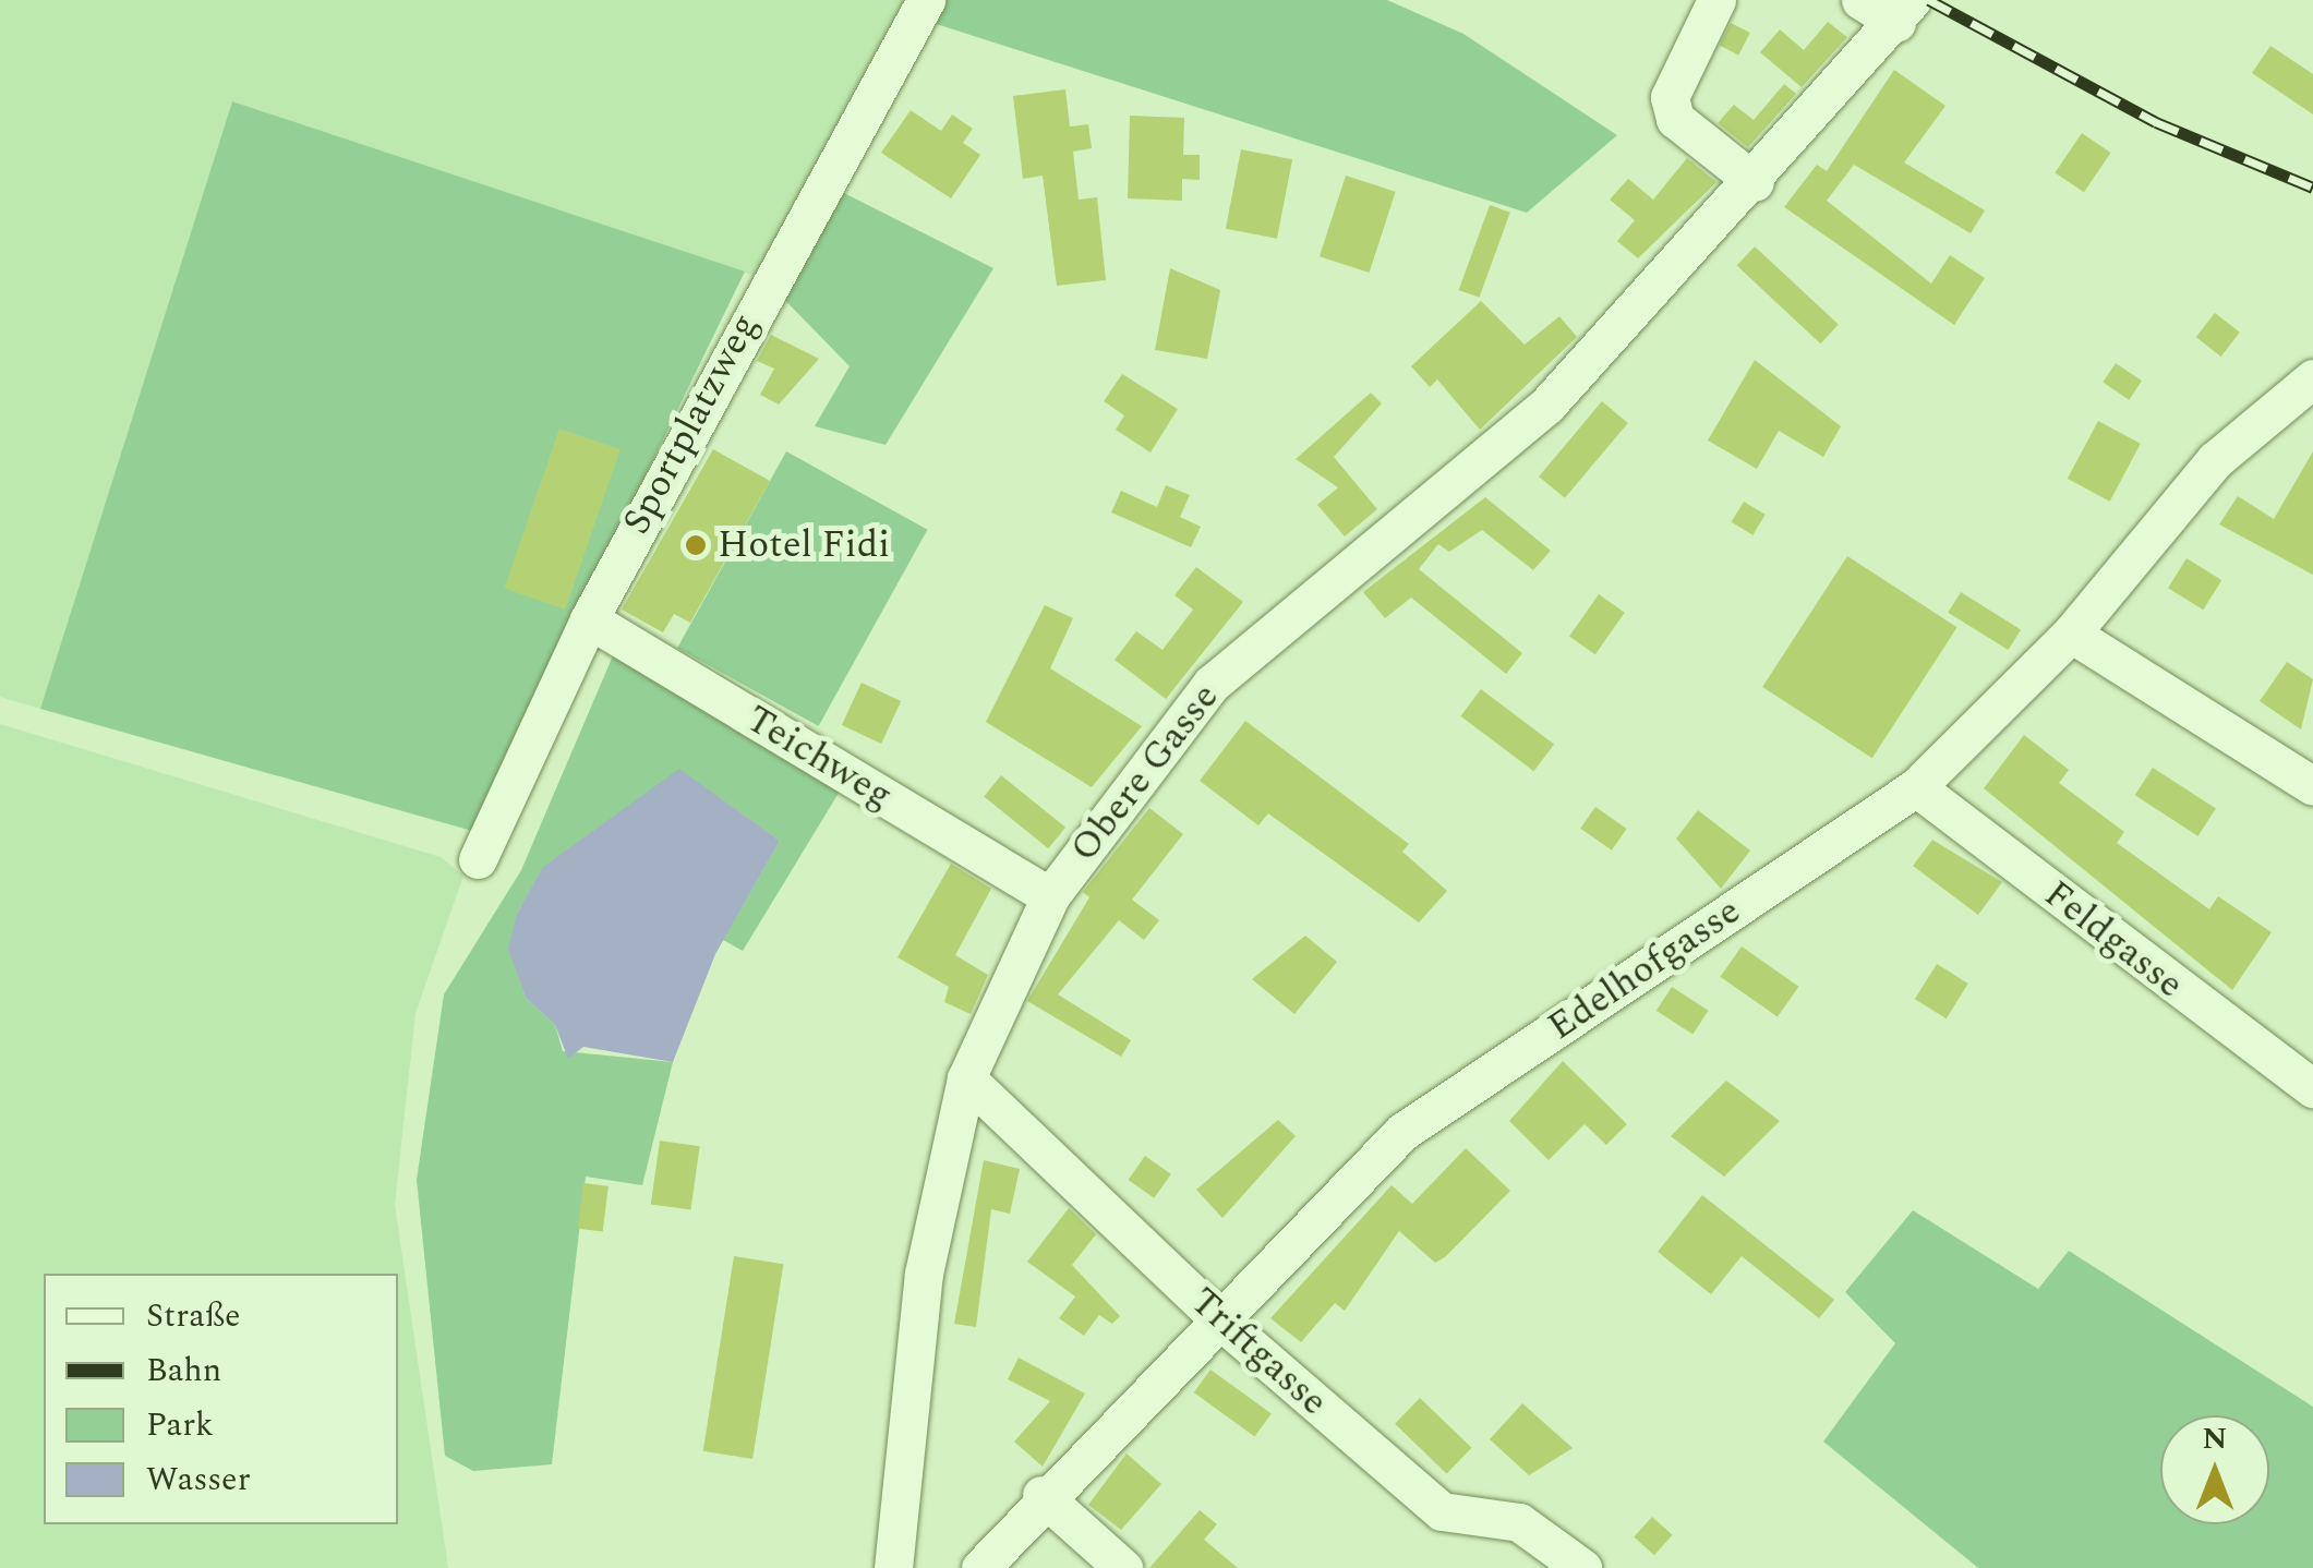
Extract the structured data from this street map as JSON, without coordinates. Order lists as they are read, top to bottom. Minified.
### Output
{"streets":{"street":["Sportplatzweg","Teichweg","Obere Gasse","Feldgasse","Edelhofgasse","Triftgasse"]},"crossings":[["Sportplatzweg","Teichweg"],["Teichweg","Obere Gasse"],["Obere Gasse","Triftgasse"],["Feldgasse","Edelhofgasse"],["Edelhofgasse","Triftgasse"]],"places":["Hotel Fidi"],"legend":["Straße","Bahn","Park","Wasser"],"north":"top"}
